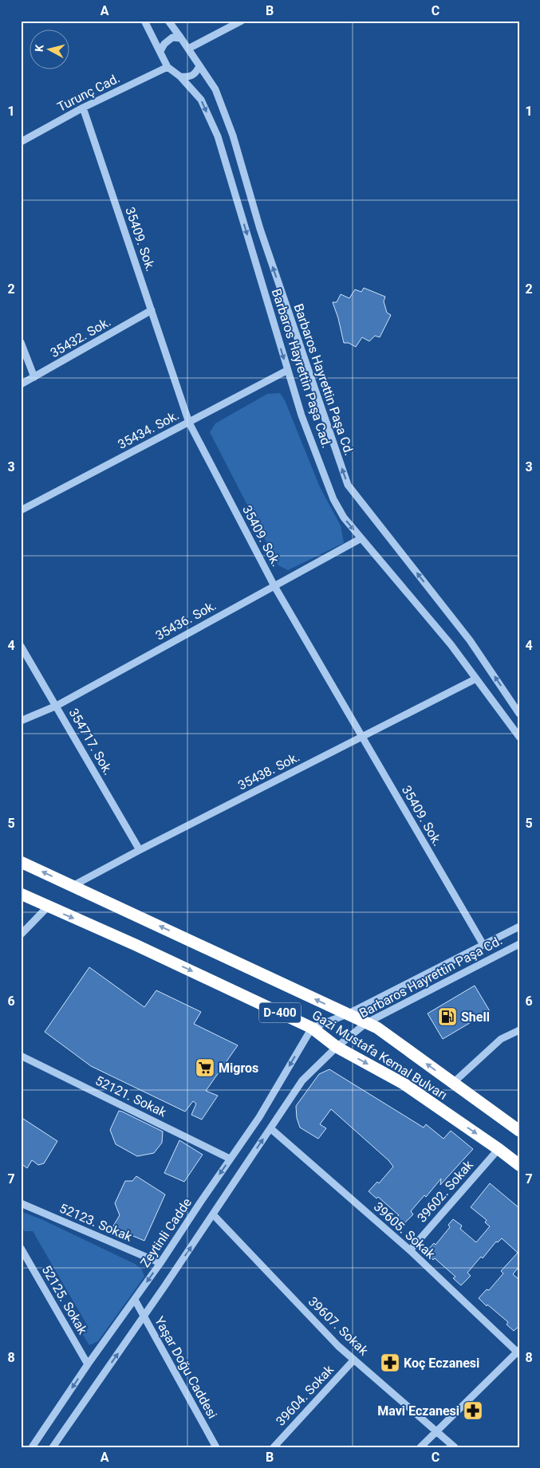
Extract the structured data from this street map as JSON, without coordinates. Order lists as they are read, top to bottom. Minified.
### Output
{"streets":{"highway":["D-400","Gazi Mustafa Kemal Bulvarı"],"street":["Turunç Cad.","35409. Sok.","35432. Sok.","Barbaros Hayrettin Paşa Cad.","Barbaros Hayrettin Paşa Cd.","35434. Sok.","35436. Sok.","354717. Sok.","35438. Sok.","52121. Sokak","39602. Sokak","52123. Sokak","39605. Sokak","Zeytinli Cadde","52125. Sokak","39607. Sokak","Yaşar Doğu Caddesi","39604. Sokak"]},"crossings":[["Turunç Cad.","35409. Sok."],["Turunç Cad.","Barbaros Hayrettin Paşa Cad."],["Turunç Cad.","Barbaros Hayrettin Paşa Cd."],["35409. Sok.","35432. Sok."],["35409. Sok.","35434. Sok."],["35409. Sok.","35436. Sok."],["35409. Sok.","35438. Sok."],["Barbaros Hayrettin Paşa Cad.","Barbaros Hayrettin Paşa Cd."],["Barbaros Hayrettin Paşa Cad.","35434. Sok."],["Barbaros Hayrettin Paşa Cad.","35436. Sok."],["Barbaros Hayrettin Paşa Cad.","35438. Sok."],["Barbaros Hayrettin Paşa Cd.","Gazi Mustafa Kemal Bulvarı"],["35436. Sok.","354717. Sok."],["354717. Sok.","35438. Sok."],["35438. Sok.","Gazi Mustafa Kemal Bulvarı"],["Gazi Mustafa Kemal Bulvarı","39602. Sokak"],["Gazi Mustafa Kemal Bulvarı","Zeytinli Cadde"],["52121. Sokak","Zeytinli Cadde"],["39602. Sokak","39605. Sokak"],["52123. Sokak","Zeytinli Cadde"],["Zeytinli Cadde","52125. Sokak"],["Zeytinli Cadde","Yaşar Doğu Caddesi"],["39607. Sokak","39604. Sokak"]],"one_way":["Barbaros Hayrettin Paşa Cad.","Barbaros Hayrettin Paşa Cd."],"places":{"fuel station":["Shell"],"supermarket":["Migros"],"pharmacy":["Koç Eczanesi","Mavi Eczanesi"]},"north":"left","grid":{"columns":["A","B","C"],"rows":["1","2","3","4","5","6","7","8"]}}
